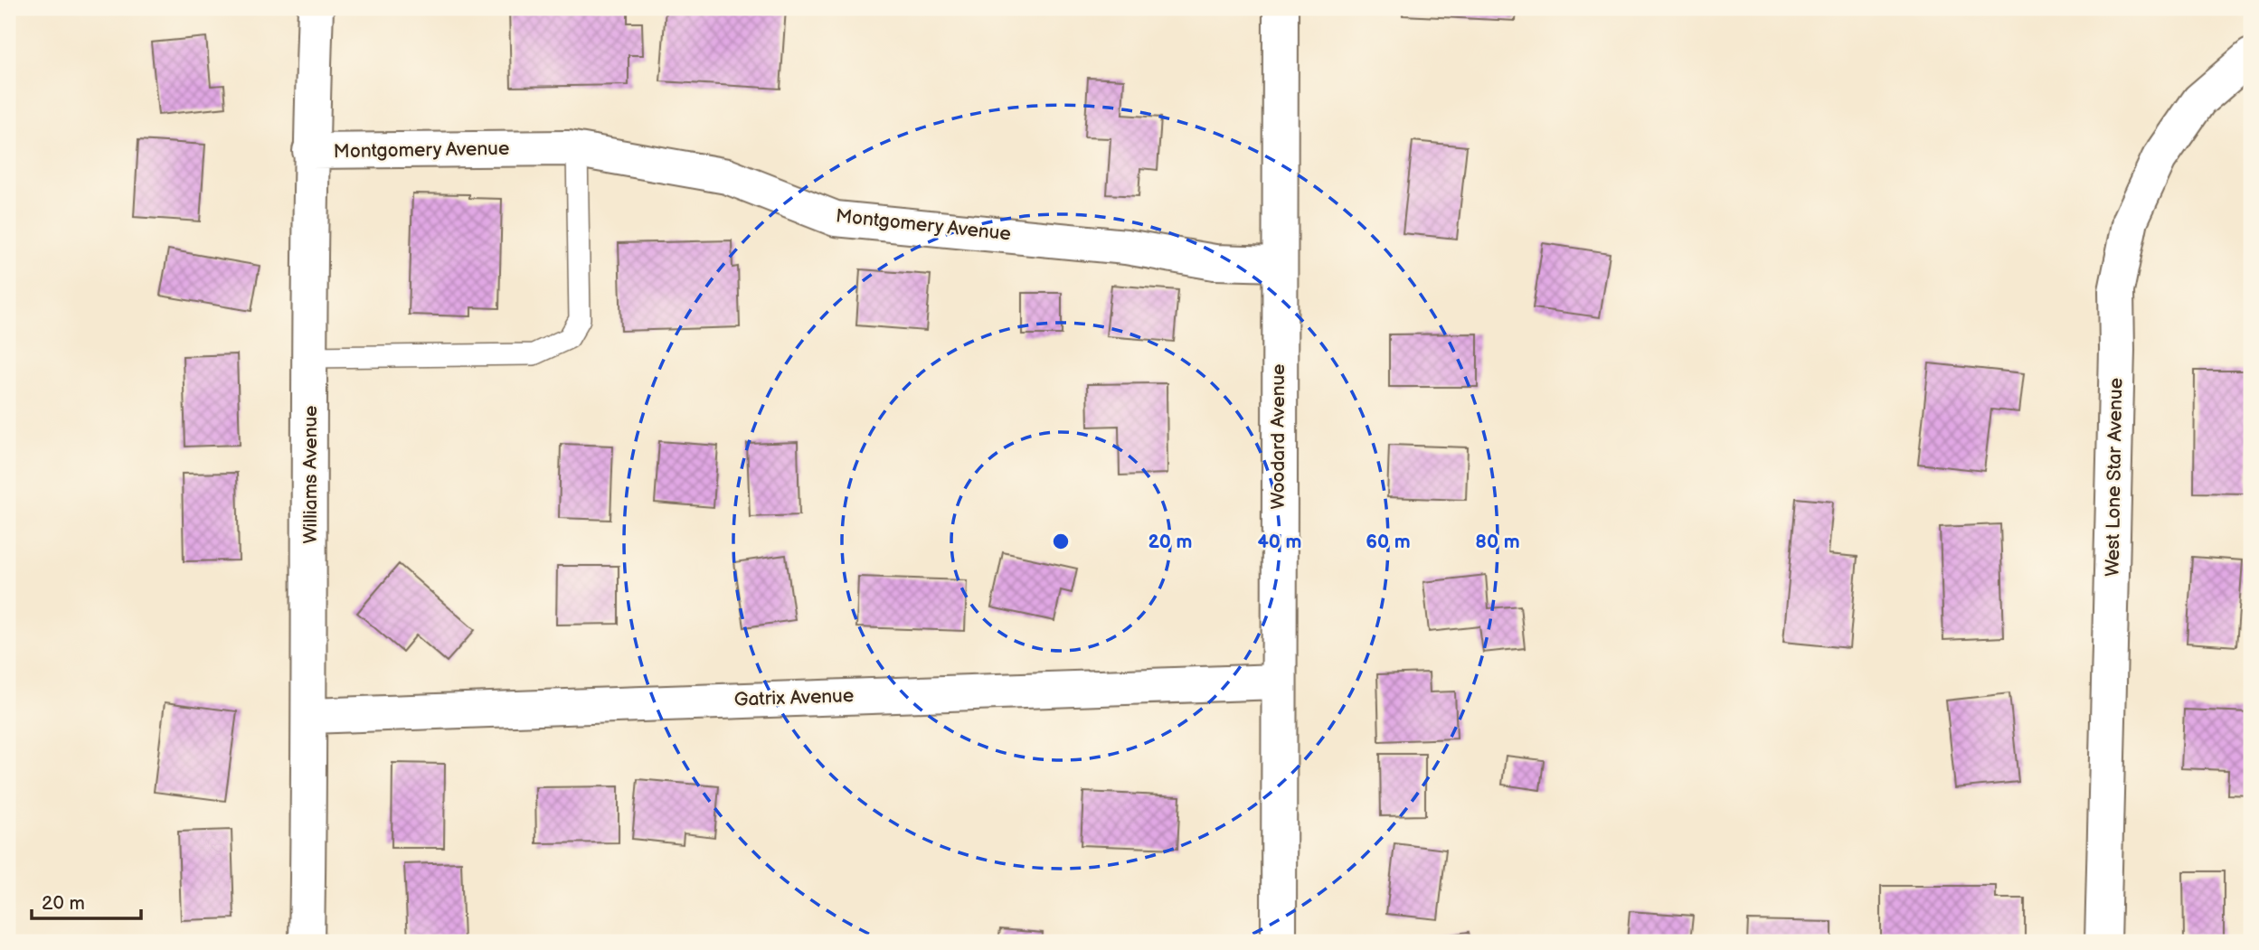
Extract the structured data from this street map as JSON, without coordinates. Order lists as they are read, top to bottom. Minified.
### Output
{"streets":{"street":["Montgomery Avenue","Woodard Avenue","Williams Avenue","West Lone Star Avenue","Gatrix Avenue"]},"crossings":[["Montgomery Avenue","Woodard Avenue"],["Montgomery Avenue","Williams Avenue"],["Woodard Avenue","Gatrix Avenue"],["Williams Avenue","Gatrix Avenue"]],"scale_bar":"20 m","rings":["20 m","40 m","60 m","80 m"]}
